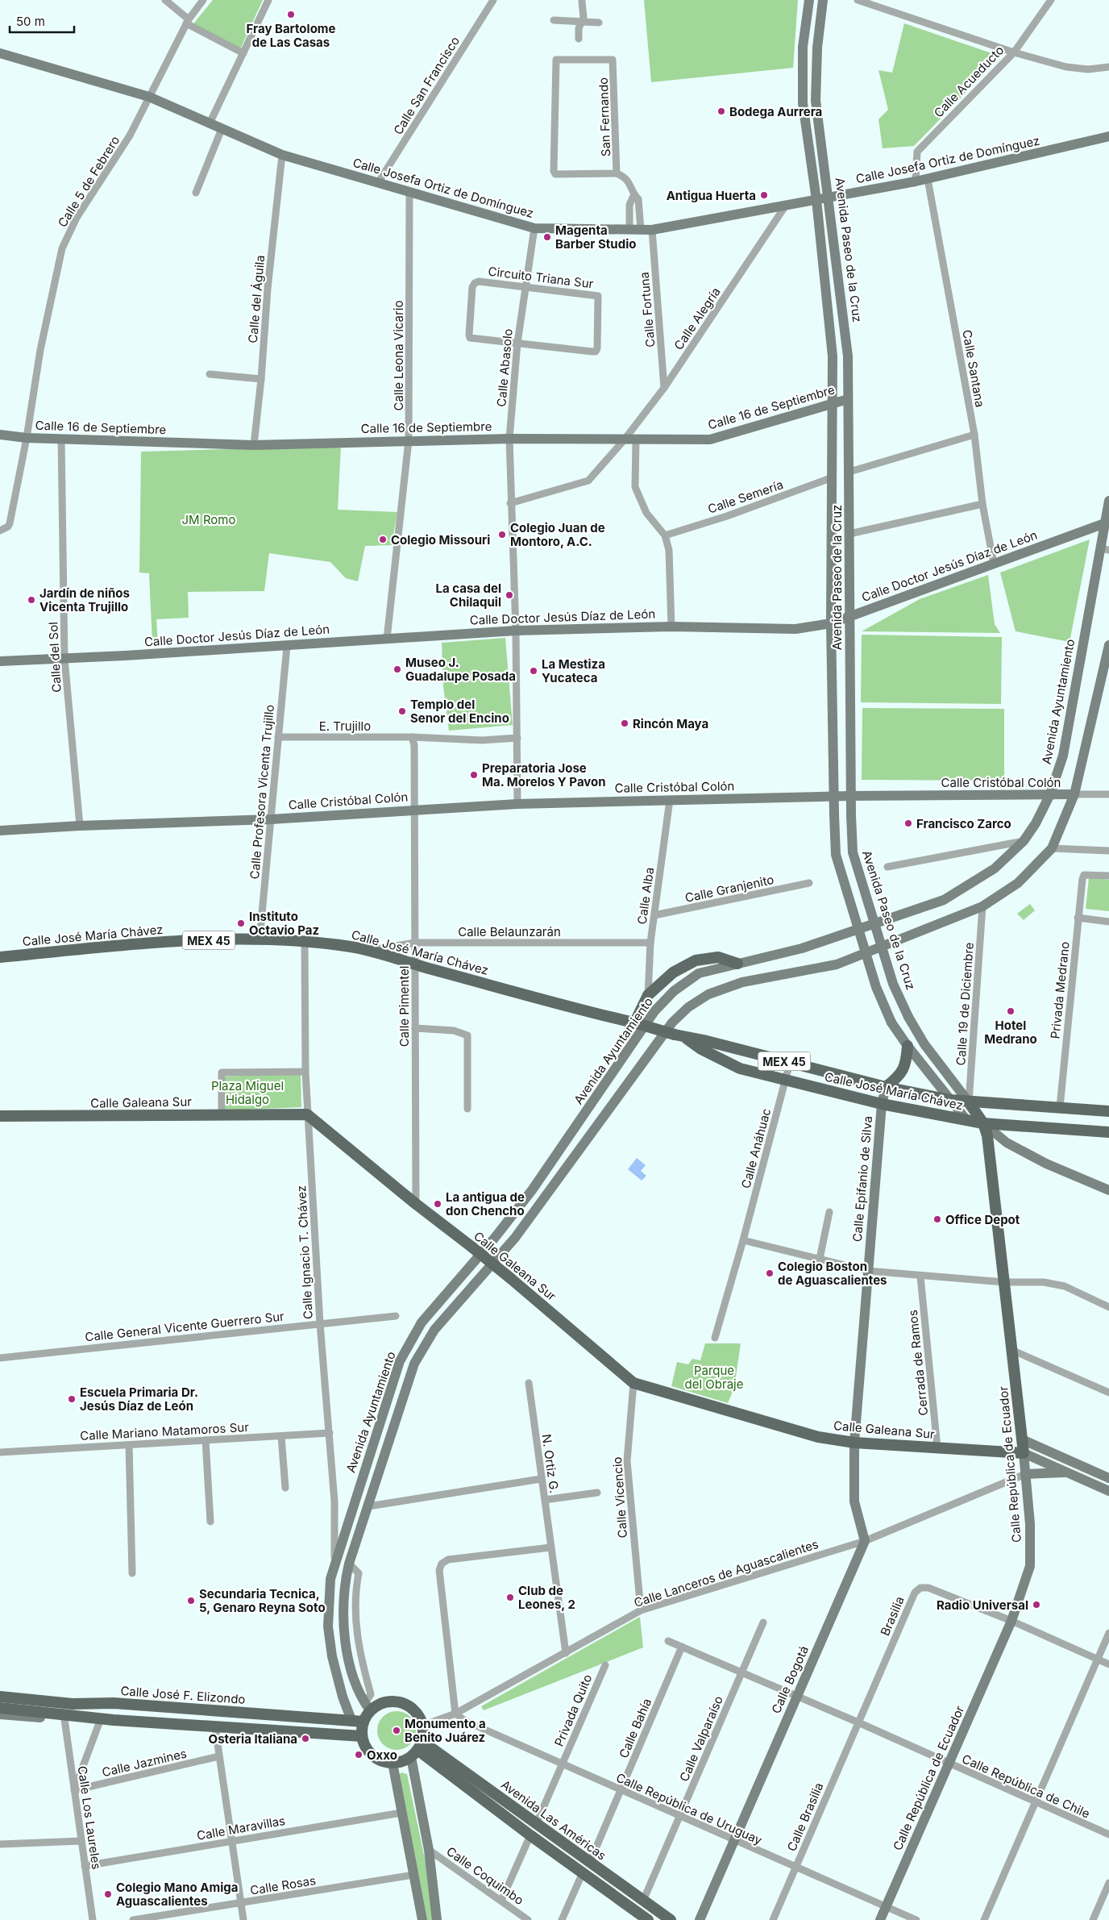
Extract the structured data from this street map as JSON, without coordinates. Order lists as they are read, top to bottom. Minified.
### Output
{"streets":{"main road":["Calle Josefa Ortiz de Domínguez","Avenida Paseo de la Cruz","Calle 16 de Septiembre","Calle Doctor Jesús Díaz de León","Avenida Ayuntamiento","Calle Cristóbal Colón","Calle José María Chávez","MEX 45","Calle Galeana Sur","Calle Epifanio de Silva","Calle República de Ecuador","Calle Bogotá","Calle José F. Elizondo","Avenida Las Américas"],"street":["Calle Acueducto","Calle San Francisco","San Fernando","Calle 5 de Febrero","Circuito Triana Sur","Calle del Águila","Calle Fortuna","Calle Alegría","Calle Leona Vicario","Calle Abasolo","Calle Santana","Calle Semería","Calle del Sol","E. Trujillo","Calle Profesora Vicenta Trujillo","Calle Granjenito","Calle Alba","Calle Belaunzarán","Privada Medrano","Calle 19 de Diciembre","Calle Pimentel","Calle Anáhuac","Calle Ignacio T. Chávez","Calle General Vicente Guerrero Sur","Cerrada de Ramos","Calle Mariano Matamoros Sur","N. Ortiz G.","Calle Vicencio","Calle Lanceros de Aguascalientes","Brasilia","Privada Quito","Calle Bahía","Calle Valparaíso","Calle Jazmines","Calle República de Chile","Calle República de Uruguay","Calle Brasilia","Calle Los Laureles","Calle Maravillas","Calle Coquimbo","Calle Rosas"]},"crossings":[["Calle Acueducto","Calle Josefa Ortiz de Domínguez"],["Calle San Francisco","Calle Josefa Ortiz de Domínguez"],["Calle Josefa Ortiz de Domínguez","Calle 5 de Febrero"],["Calle Josefa Ortiz de Domínguez","Avenida Paseo de la Cruz"],["Calle Josefa Ortiz de Domínguez","Calle del Águila"],["Calle Josefa Ortiz de Domínguez","Calle Fortuna"],["Calle Josefa Ortiz de Domínguez","Calle Alegría"],["Calle Josefa Ortiz de Domínguez","Calle Leona Vicario"],["Calle Josefa Ortiz de Domínguez","Calle Abasolo"],["Calle Josefa Ortiz de Domínguez","Calle Santana"],["Calle 5 de Febrero","Calle 16 de Septiembre"],["Avenida Paseo de la Cruz","Calle 16 de Septiembre"],["Avenida Paseo de la Cruz","Calle Semería"],["Avenida Paseo de la Cruz","Calle Doctor Jesús Díaz de León"],["Avenida Paseo de la Cruz","Calle Cristóbal Colón"],["Avenida Paseo de la Cruz","Calle José María Chávez"],["Avenida Paseo de la Cruz","Calle 19 de Diciembre"],["Avenida Paseo de la Cruz","Calle República de Ecuador"],["Circuito Triana Sur","Calle Abasolo"],["Calle del Águila","Calle 16 de Septiembre"],["Calle Fortuna","Calle Alegría"],["Calle Alegría","Calle Abasolo"],["Calle Alegría","Calle 16 de Septiembre"],["Calle Leona Vicario","Calle 16 de Septiembre"],["Calle Leona Vicario","Calle Doctor Jesús Díaz de León"],["Calle Abasolo","Calle 16 de Septiembre"],["Calle Abasolo","Calle Doctor Jesús Díaz de León"],["Calle Abasolo","E. Trujillo"],["Calle Abasolo","Calle Cristóbal Colón"],["Calle Santana","Calle Doctor Jesús Díaz de León"],["Calle 16 de Septiembre","Calle del Sol"],["Calle Doctor Jesús Díaz de León","Calle del Sol"],["Calle Doctor Jesús Díaz de León","Avenida Ayuntamiento"],["Calle Doctor Jesús Díaz de León","Calle Profesora Vicenta Trujillo"],["Calle del Sol","Calle Cristóbal Colón"],["Avenida Ayuntamiento","Calle Cristóbal Colón"],["Avenida Ayuntamiento","Calle Ignacio T. Chávez"],["Avenida Ayuntamiento","Calle José F. Elizondo"],["E. Trujillo","Calle Profesora Vicenta Trujillo"],["E. Trujillo","Calle Pimentel"],["Calle Cristóbal Colón","Calle Profesora Vicenta Trujillo"],["Calle Cristóbal Colón","Calle Alba"],["Calle Cristóbal Colón","Calle Pimentel"],["Calle Profesora Vicenta Trujillo","Calle José María Chávez"],["Calle Granjenito","Calle Alba"],["Calle Alba","Calle Belaunzarán"],["Calle Belaunzarán","Calle José María Chávez"],["Calle Belaunzarán","Calle Pimentel"],["Calle José María Chávez","Privada Medrano"],["Calle José María Chávez","Calle 19 de Diciembre"],["Calle José María Chávez","Calle Pimentel"],["Calle José María Chávez","Calle Anáhuac"],["Calle José María Chávez","Calle Epifanio de Silva"],["Calle José María Chávez","Calle Ignacio T. Chávez"],["Calle José María Chávez","Calle República de Ecuador"],["Calle Pimentel","Calle Galeana Sur"],["Calle Galeana Sur","Calle Epifanio de Silva"],["Calle Galeana Sur","Calle Ignacio T. Chávez"],["Calle Galeana Sur","Cerrada de Ramos"],["Calle Galeana Sur","Calle República de Ecuador"],["Calle Galeana Sur","Calle Vicencio"],["Calle Ignacio T. Chávez","Calle General Vicente Guerrero Sur"],["Calle Ignacio T. Chávez","Calle Mariano Matamoros Sur"],["N. Ortiz G.","Calle Lanceros de Aguascalientes"],["Calle República de Ecuador","Calle Lanceros de Aguascalientes"],["Calle República de Ecuador","Brasilia"],["Calle República de Ecuador","Calle República de Chile"],["Calle República de Ecuador","Calle República de Uruguay"],["Calle Vicencio","Calle Lanceros de Aguascalientes"],["Calle Lanceros de Aguascalientes","Calle Bogotá"],["Calle Lanceros de Aguascalientes","Calle José F. Elizondo"],["Calle Lanceros de Aguascalientes","Calle República de Uruguay"],["Calle Lanceros de Aguascalientes","Avenida Las Américas"],["Brasilia","Calle República de Chile"],["Brasilia","Calle Brasilia"],["Calle Bogotá","Calle República de Chile"],["Calle Bogotá","Calle República de Uruguay"],["Calle José F. Elizondo","Calle Los Laureles"],["Calle José F. Elizondo","Avenida Las Américas"],["Privada Quito","Calle República de Uruguay"],["Privada Quito","Avenida Las Américas"],["Calle Bahía","Calle República de Chile"],["Calle Bahía","Calle República de Uruguay"],["Calle Bahía","Avenida Las Américas"],["Calle Valparaíso","Calle República de Chile"],["Calle Valparaíso","Calle República de Uruguay"],["Calle Valparaíso","Avenida Las Américas"],["Calle Jazmines","Calle Los Laureles"],["Calle República de Chile","Calle Brasilia"],["Calle República de Uruguay","Calle Brasilia"],["Calle Los Laureles","Calle Maravillas"]],"parks":["JM Romo","Plaza Miguel Hidalgo","Parque del Obraje"],"places":["Fray Bartolome de Las Casas","Bodega Aurrera","Antigua Huerta","Magenta Barber Studio","Colegio Juan de Montoro, A.C.","Colegio Missouri","La casa del Chilaquil","Jardín de niños Vicenta Trujillo","Museo J. Guadalupe Posada","La Mestiza Yucateca","Templo del Senor del Encino","Rincón Maya","Preparatoria Jose Ma. Morelos Y Pavon","Francisco Zarco","Instituto Octavio Paz","Hotel Medrano","La antigua de don Chencho","Office Depot","Colegio Boston de Aguascalientes","Escuela Primaria Dr. Jesús Díaz de León","Club de Leones, 2","Secundaria Tecnica, 5, Genaro Reyna Soto","Radio Universal","Monumento a Benito Juárez","Osteria Italiana","Oxxo","Colegio Mano Amiga Aguascalientes"],"scale_bar":"50 m"}
